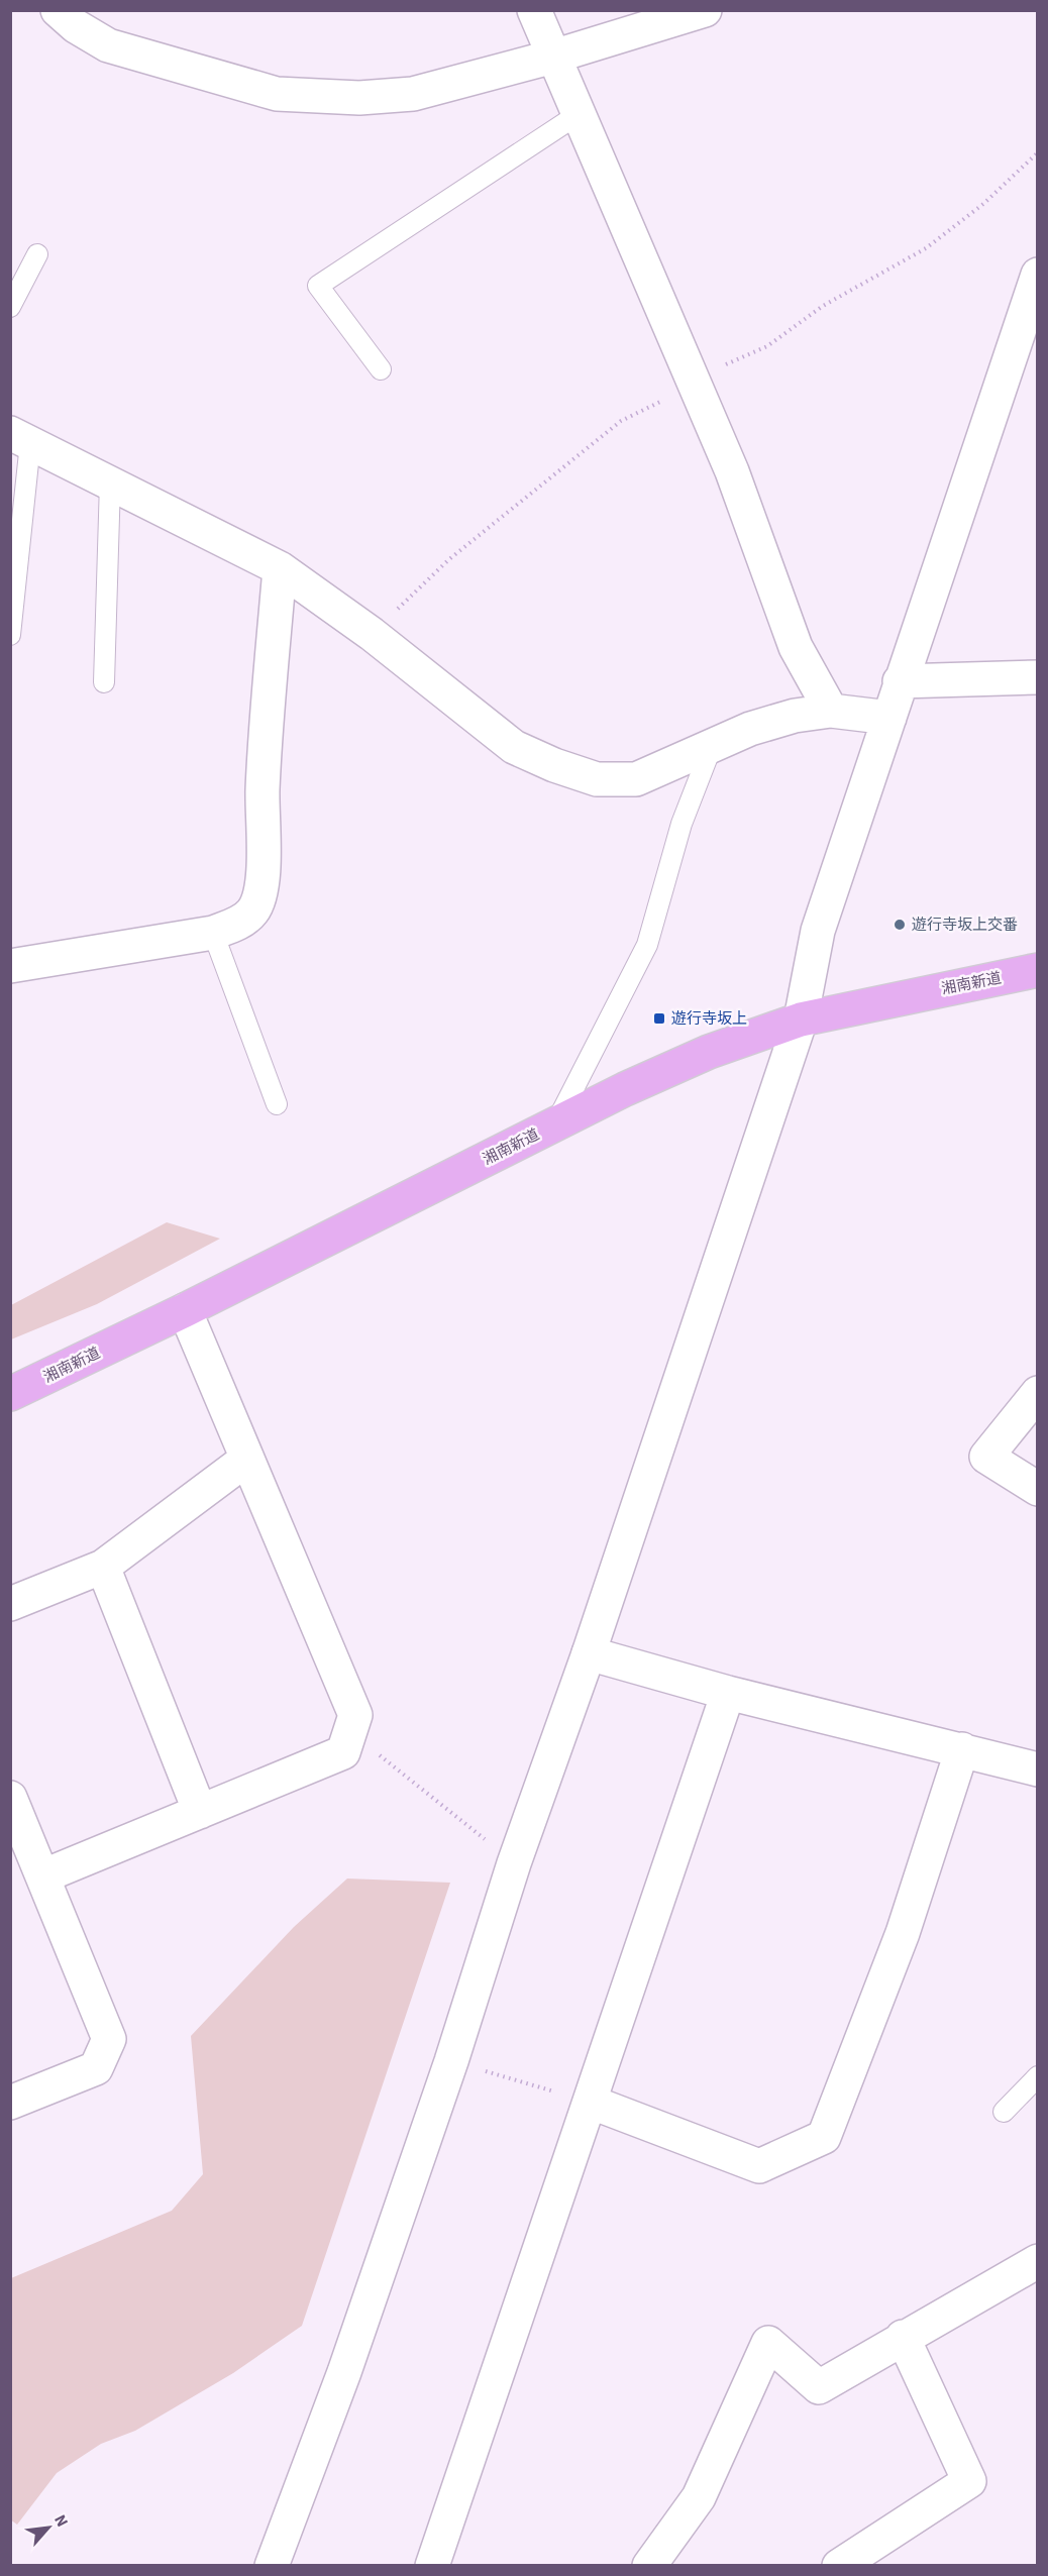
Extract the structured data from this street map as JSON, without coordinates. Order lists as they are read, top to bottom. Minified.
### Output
{"streets":{"main road":["湘南新道"]},"places":{"other":["遊行寺坂上交番"],"transit":["遊行寺坂上"]},"north":"top right"}
